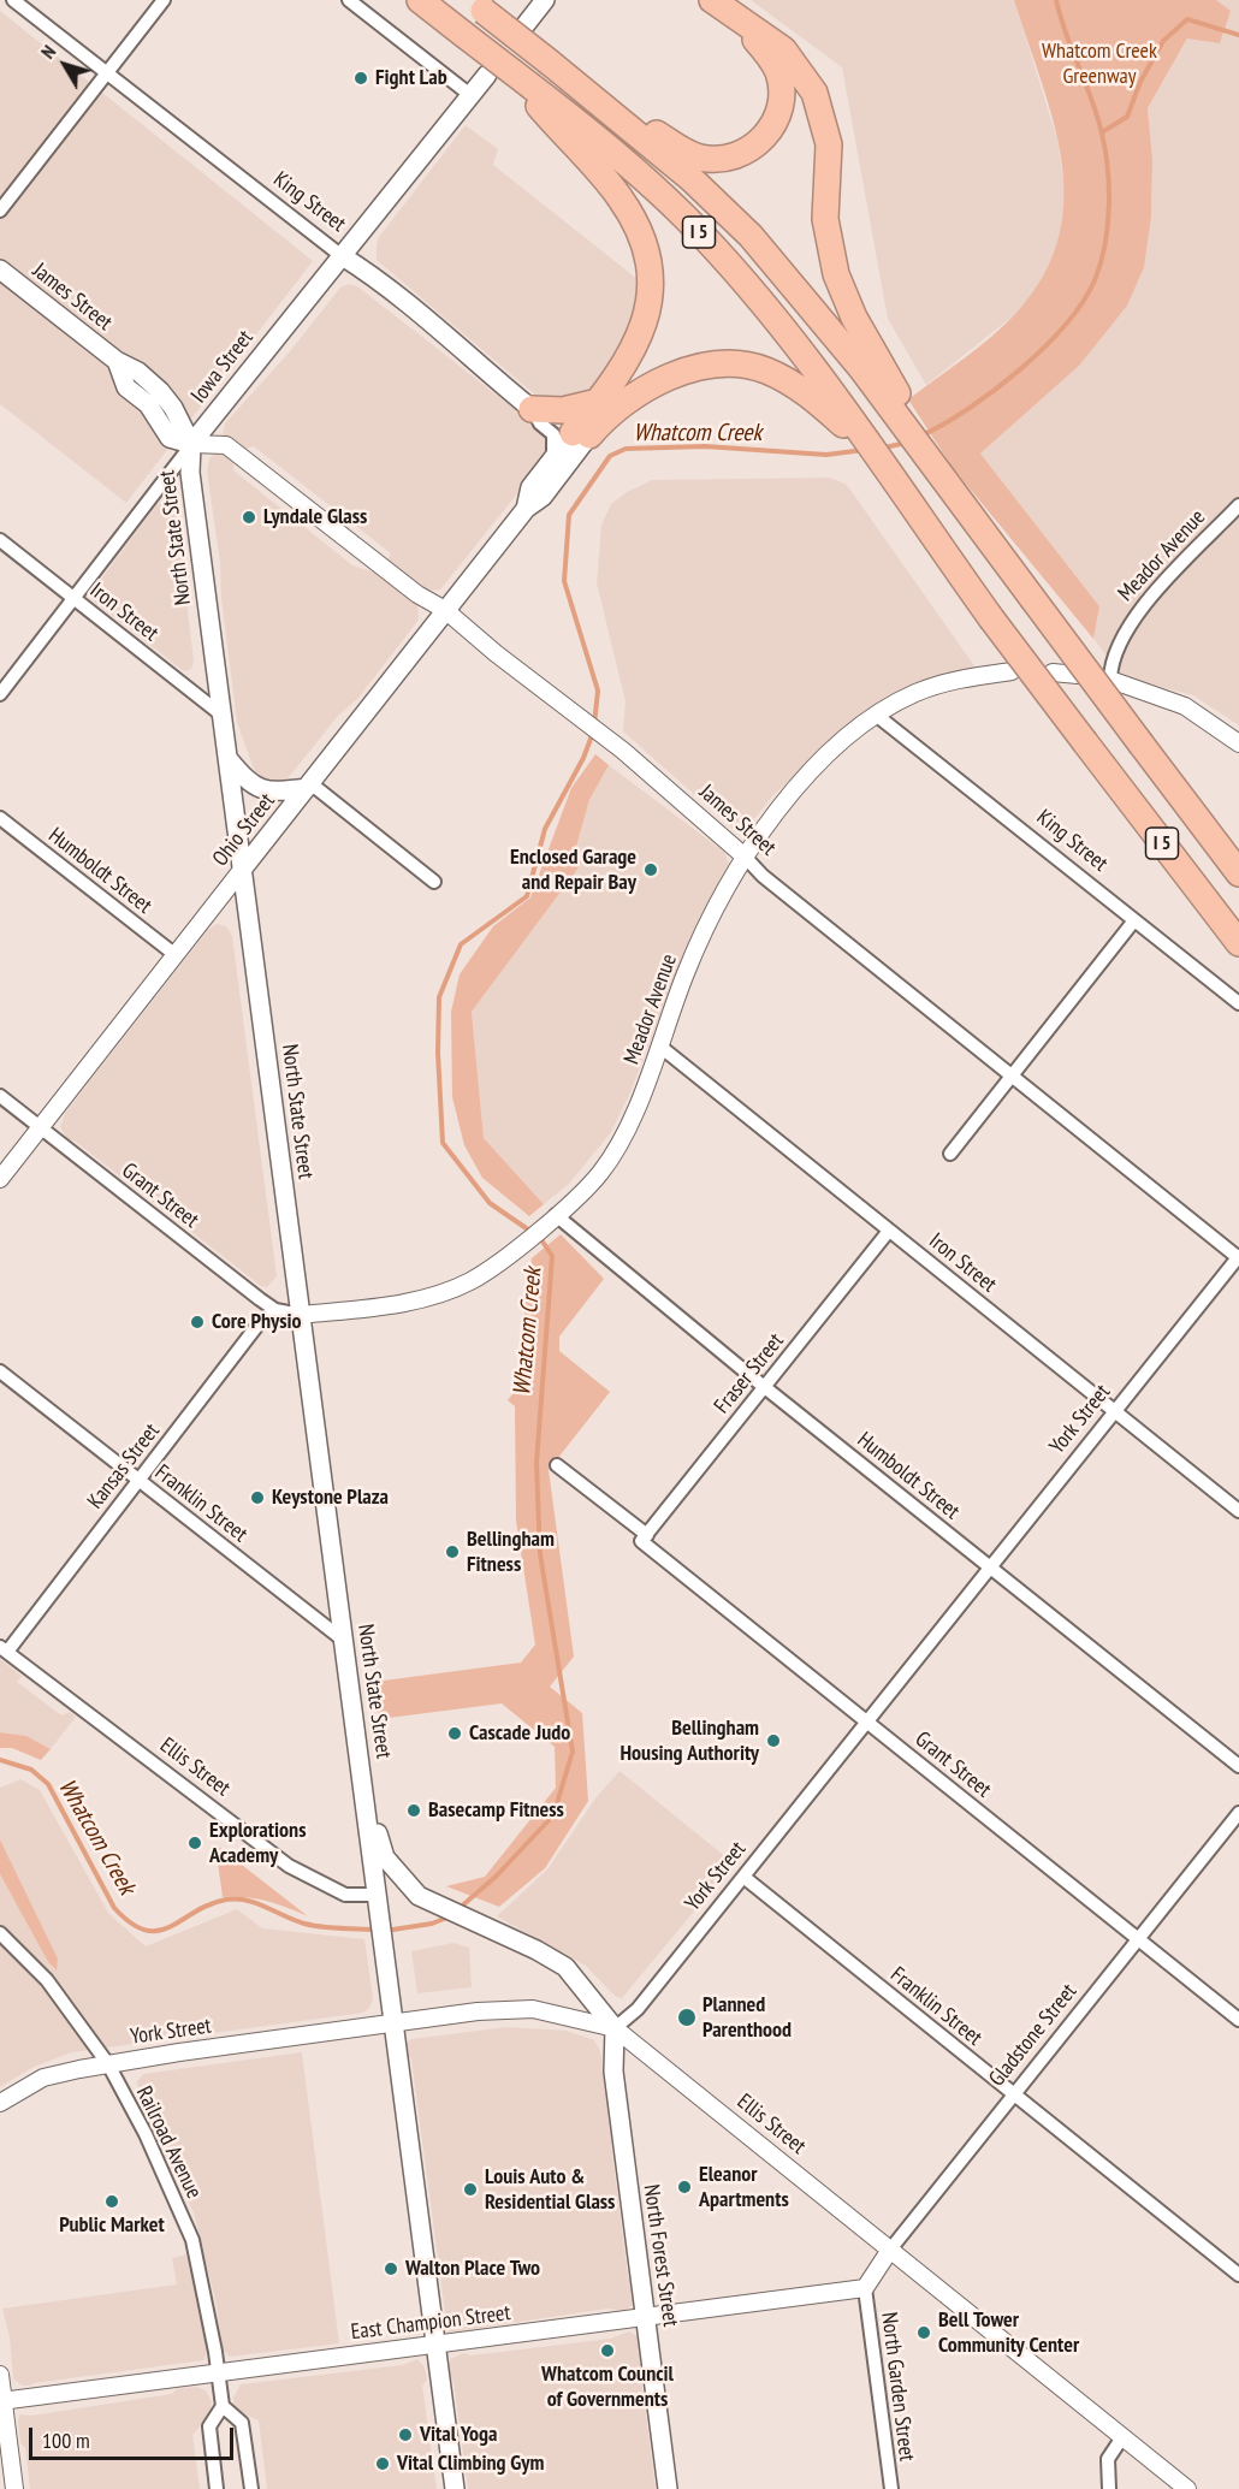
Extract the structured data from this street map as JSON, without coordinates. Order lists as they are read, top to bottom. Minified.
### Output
{"streets":{"highway":["I 5"],"main road":["King Street","James Street","Iowa Street","North State Street","Ohio Street","Ellis Street","North Forest Street"],"street":["Meador Avenue","Iron Street","Humboldt Street","Grant Street","Fraser Street","York Street","Kansas Street","Franklin Street","Gladstone Street","Railroad Avenue","East Champion Street","North Garden Street"]},"crossings":[["King Street","Iowa Street"],["King Street","Meador Avenue"],["King Street","Ohio Street"],["I 5","Iowa Street"],["James Street","Iowa Street"],["James Street","North State Street"],["James Street","Meador Avenue"],["James Street","Ohio Street"],["James Street","York Street"],["Iowa Street","North State Street"],["Iowa Street","Iron Street"],["North State Street","Meador Avenue"],["North State Street","Iron Street"],["North State Street","Ohio Street"],["North State Street","Grant Street"],["North State Street","Franklin Street"],["North State Street","Ellis Street"],["Meador Avenue","Iron Street"],["Meador Avenue","Humboldt Street"],["Meador Avenue","Grant Street"],["Iron Street","Fraser Street"],["Iron Street","York Street"],["Ohio Street","Humboldt Street"],["Ohio Street","Grant Street"],["Humboldt Street","Fraser Street"],["Humboldt Street","York Street"],["Grant Street","Fraser Street"],["Grant Street","York Street"],["Grant Street","Kansas Street"],["Grant Street","Gladstone Street"],["York Street","Franklin Street"],["York Street","Ellis Street"],["York Street","Railroad Avenue"],["York Street","North Forest Street"],["Kansas Street","Franklin Street"],["Kansas Street","Ellis Street"],["Franklin Street","Gladstone Street"],["Ellis Street","Gladstone Street"],["Ellis Street","North Forest Street"],["Gladstone Street","East Champion Street"],["Gladstone Street","North Garden Street"],["Railroad Avenue","East Champion Street"],["North Forest Street","East Champion Street"],["East Champion Street","North Garden Street"]],"water":["Whatcom Creek"],"parks":["Whatcom Creek Greenway"],"places":["Fight Lab","Lyndale Glass","Enclosed Garage and Repair Bay","Core Physio","Keystone Plaza","Bellingham Fitness","Cascade Judo","Bellingham Housing Authority","Basecamp Fitness","Explorations Academy","Planned Parenthood","Eleanor Apartments","Louis Auto & Residential Glass","Public Market","Walton Place Two","Bell Tower Community Center","Whatcom Council of Governments","Vital Yoga","Vital Climbing Gym"],"scale_bar":"100 m","north":"top left"}
